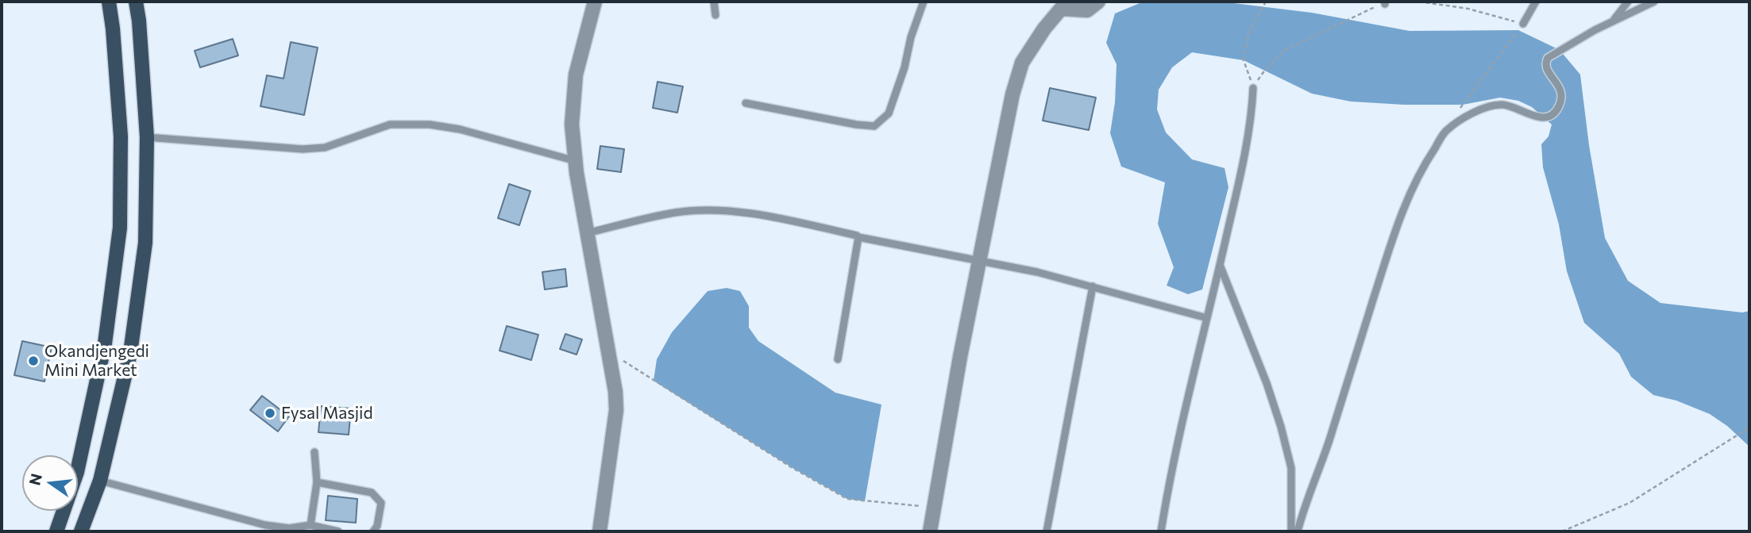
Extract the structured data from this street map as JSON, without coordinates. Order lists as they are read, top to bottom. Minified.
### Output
{"places":["Okandjengedi Mini Market","Fysal Masjid"],"north":"left"}
